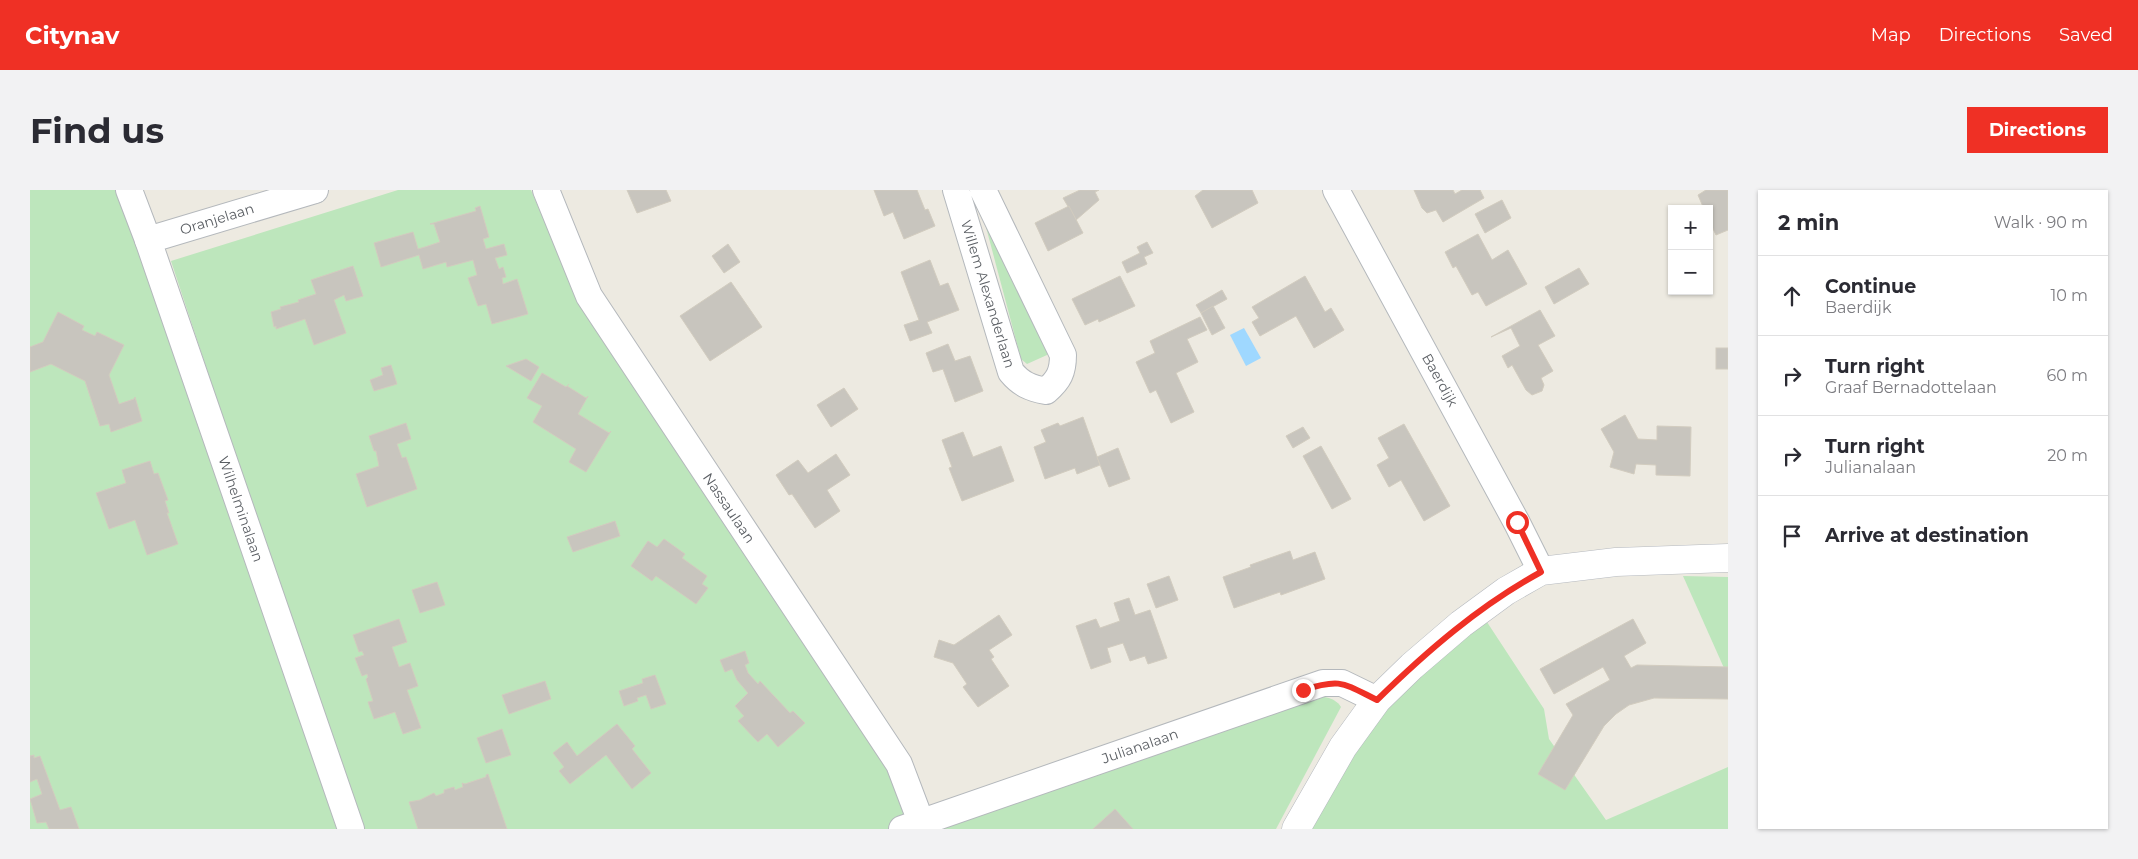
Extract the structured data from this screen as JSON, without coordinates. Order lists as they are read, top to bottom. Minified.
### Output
{"streets":{"street":["Oranjelaan","Willem Alexanderlaan","Baerdijk","Nassaulaan","Wilhelminalaan","Julianalaan"]},"crossings":[["Oranjelaan","Wilhelminalaan"],["Nassaulaan","Julianalaan"]],"page":{"header":"Citynav","nav":["Map","Directions","Saved"],"buttons":"Directions","title":"Find us","heading":["2 min","Walk · 90 m"],"map_buttons":["+","−"],"list":[["Continue","Baerdijk","10 m"],["Turn right","Graaf Bernadottelaan","60 m"],["Turn right","Julianalaan","20 m"],"Arrive at destination"]}}
